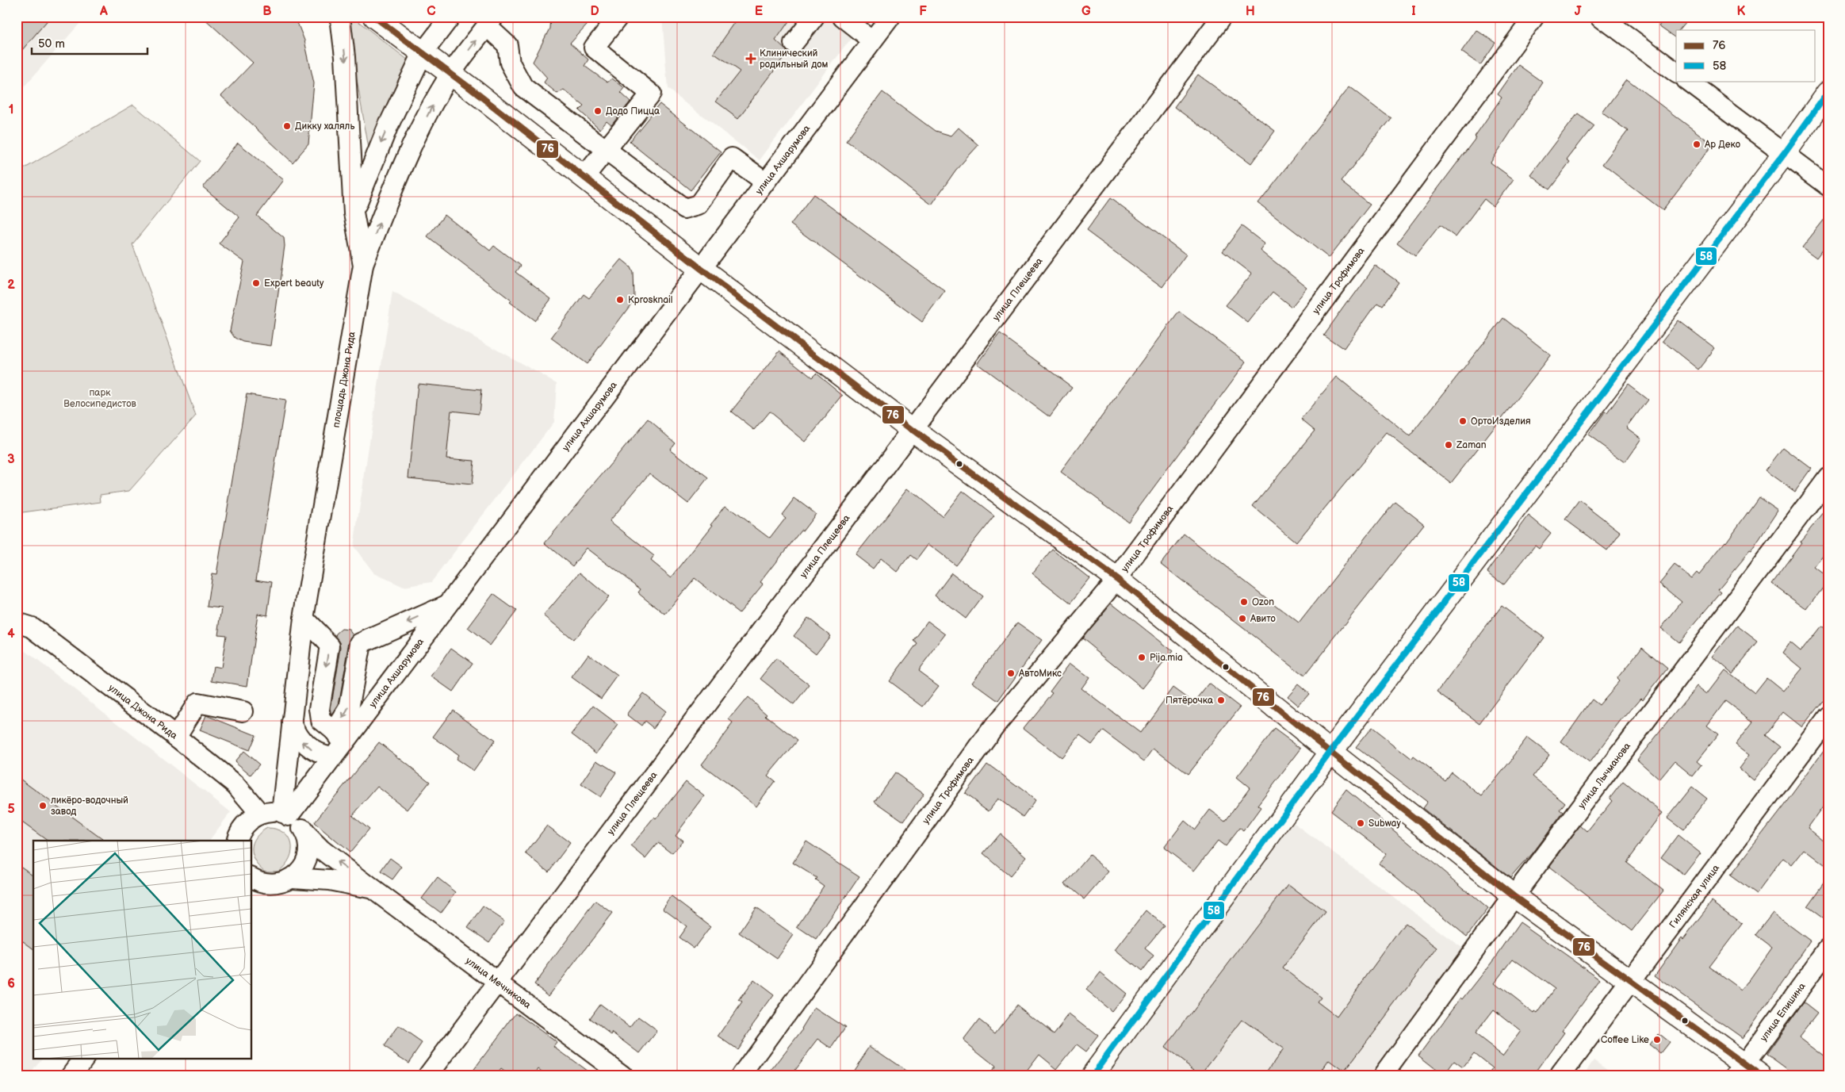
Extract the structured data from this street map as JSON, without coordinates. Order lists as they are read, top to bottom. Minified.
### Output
{"streets":{"street":["улица Ахшарумова","улица Трофимова","улица Плещеева","площадь Джона Рида","улица Джона Рида","улица Лычманова","Гилянская улица","улица Мечникова","улица Епишина"]},"crossings":[["улица Ахшарумова","площадь Джона Рида"],["улица Ахшарумова","улица Джона Рида"],["улица Плещеева","улица Мечникова"],["площадь Джона Рида","улица Джона Рида"],["улица Джона Рида","улица Мечникова"]],"parks":["парк Велосипедистов"],"places":{"health":["Клинический родильный дом"],"other":["Додо Пицца","Дикку халяль","Ар Деко","Expert beauty","Kprosknail","ОртоИзделия","Zaman","Ozon","Авито","Pija.mia","АвтоМикс","Пятёрочка","ликёро-водочный завод","Subway","Coffee Like"]},"lines":["transit line 76","transit line 58"],"legend":["76","58"],"scale_bar":"50 m","grid":{"columns":["A","B","C","D","E","F","G","H","I","J","K"],"rows":["1","2","3","4","5","6"]}}
